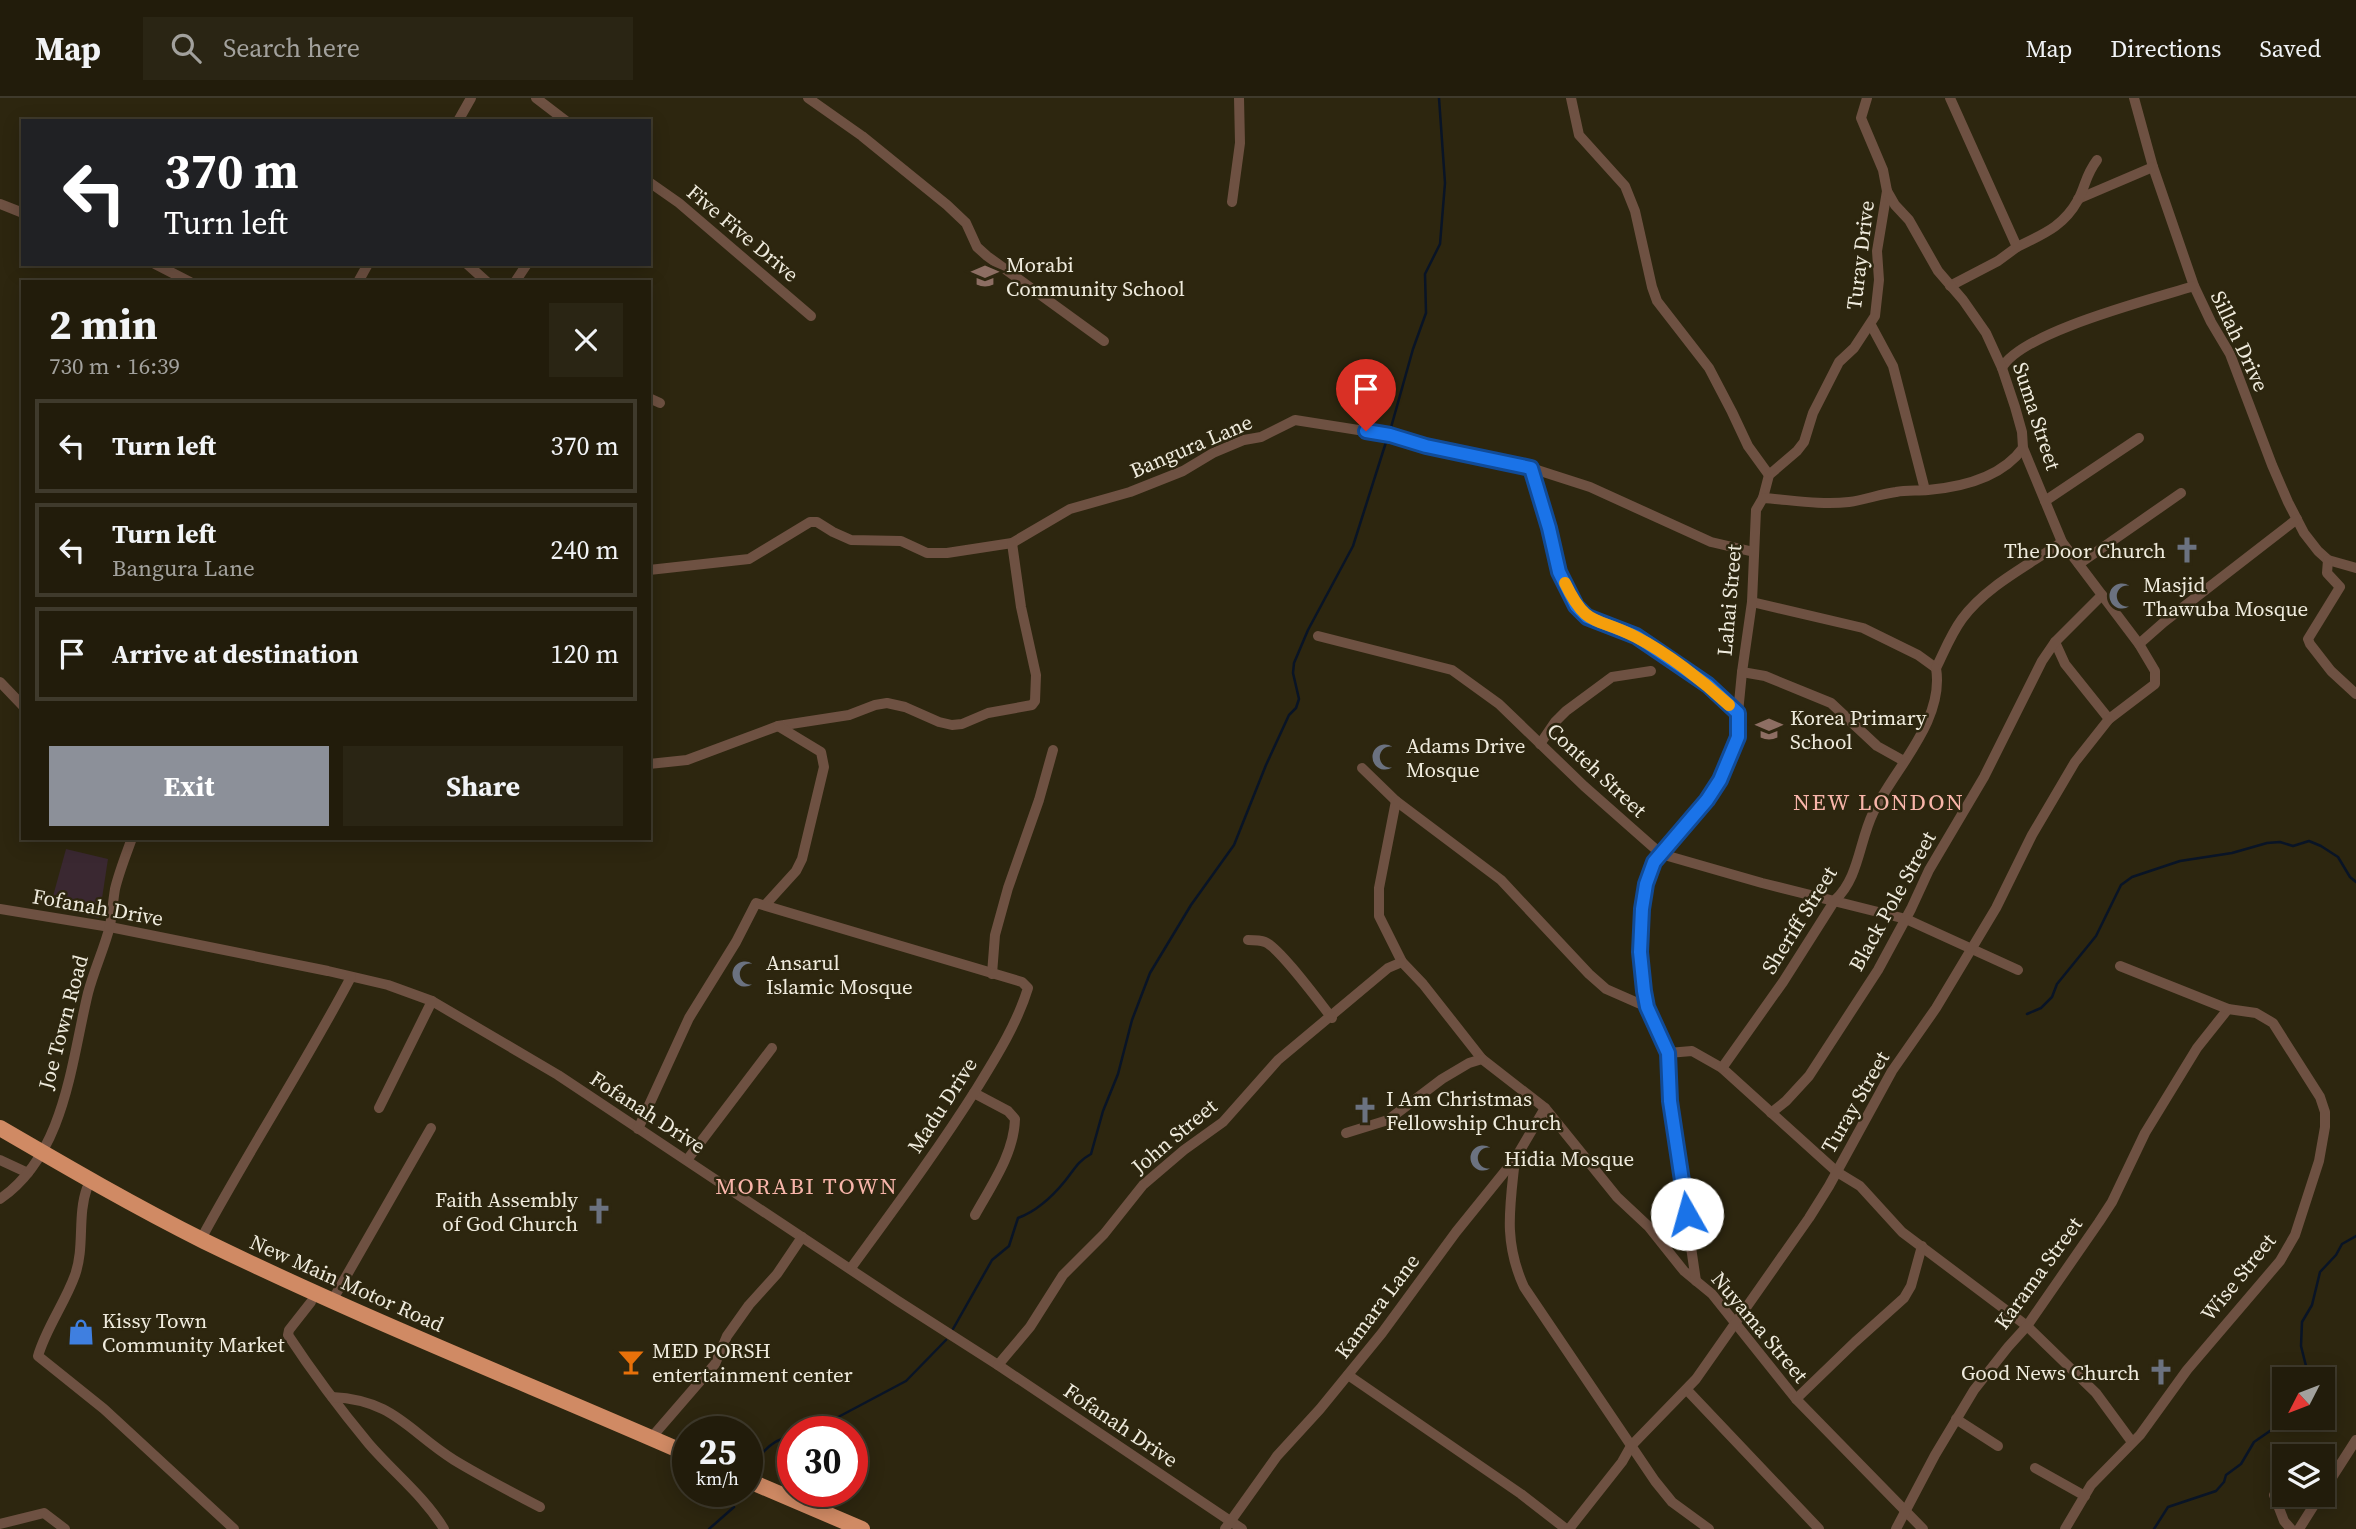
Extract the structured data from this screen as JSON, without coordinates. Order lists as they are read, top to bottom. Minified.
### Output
{"streets":{"highway":["New Main Motor Road"],"street":["Five Five Drive","Turay Drive","Sillah Drive","Suma Street","Bangura Lane","Lahai Street","Conteh Street","Black Pole Street","Fofanah Drive","Sheriff Street","Joe Town Road","Turay Street","Madu Drive","John Street","Karama Street","Wise Street","Kamara Lane","Nuyama Street"]},"crossings":[["Turay Drive","Suma Street"],["Suma Street","Black Pole Street"],["Suma Street","Turay Street"],["Bangura Lane","Lahai Street"],["Lahai Street","Conteh Street"],["Lahai Street","Nuyama Street"],["Conteh Street","Black Pole Street"],["Conteh Street","Sheriff Street"],["Conteh Street","Turay Street"],["Fofanah Drive","Joe Town Road"],["Fofanah Drive","Madu Drive"],["Fofanah Drive","John Street"],["Fofanah Drive","Kamara Lane"],["Joe Town Road","New Main Motor Road"],["Turay Street","Nuyama Street"],["John Street","Nuyama Street"],["Karama Street","Wise Street"],["Karama Street","Nuyama Street"],["Kamara Lane","Nuyama Street"]],"districts":["NEW LONDON","MORABI TOWN"],"places":{"school or university":["Morabi Community School","Korea Primary School"],"church":["The Door Church","I Am Christmas Fellowship Church","Faith Assembly of God Church","Good News Church"],"mosque":["Masjid Thawuba Mosque","Adams Drive Mosque","Ansarul Islamic Mosque","Hidia Mosque"],"shop":["Kissy Town Community Market"],"bar":["MED PORSH entertainment center"]},"north":"bottom left","page":{"header":"Map","search":"Search here","nav":["Map","Directions","Saved"],"turn":["370 m","Turn left"],"heading":["2 min","730 m · 16:39"],"list":[{"name":"Turn left","value":"370 m"},{"name":"Turn left","note":"Bangura Lane","value":"240 m"},{"name":"Arrive at destination","value":"120 m"}],"buttons":["Exit","Share"],"speed":"25 km/h","limit":"30"}}
